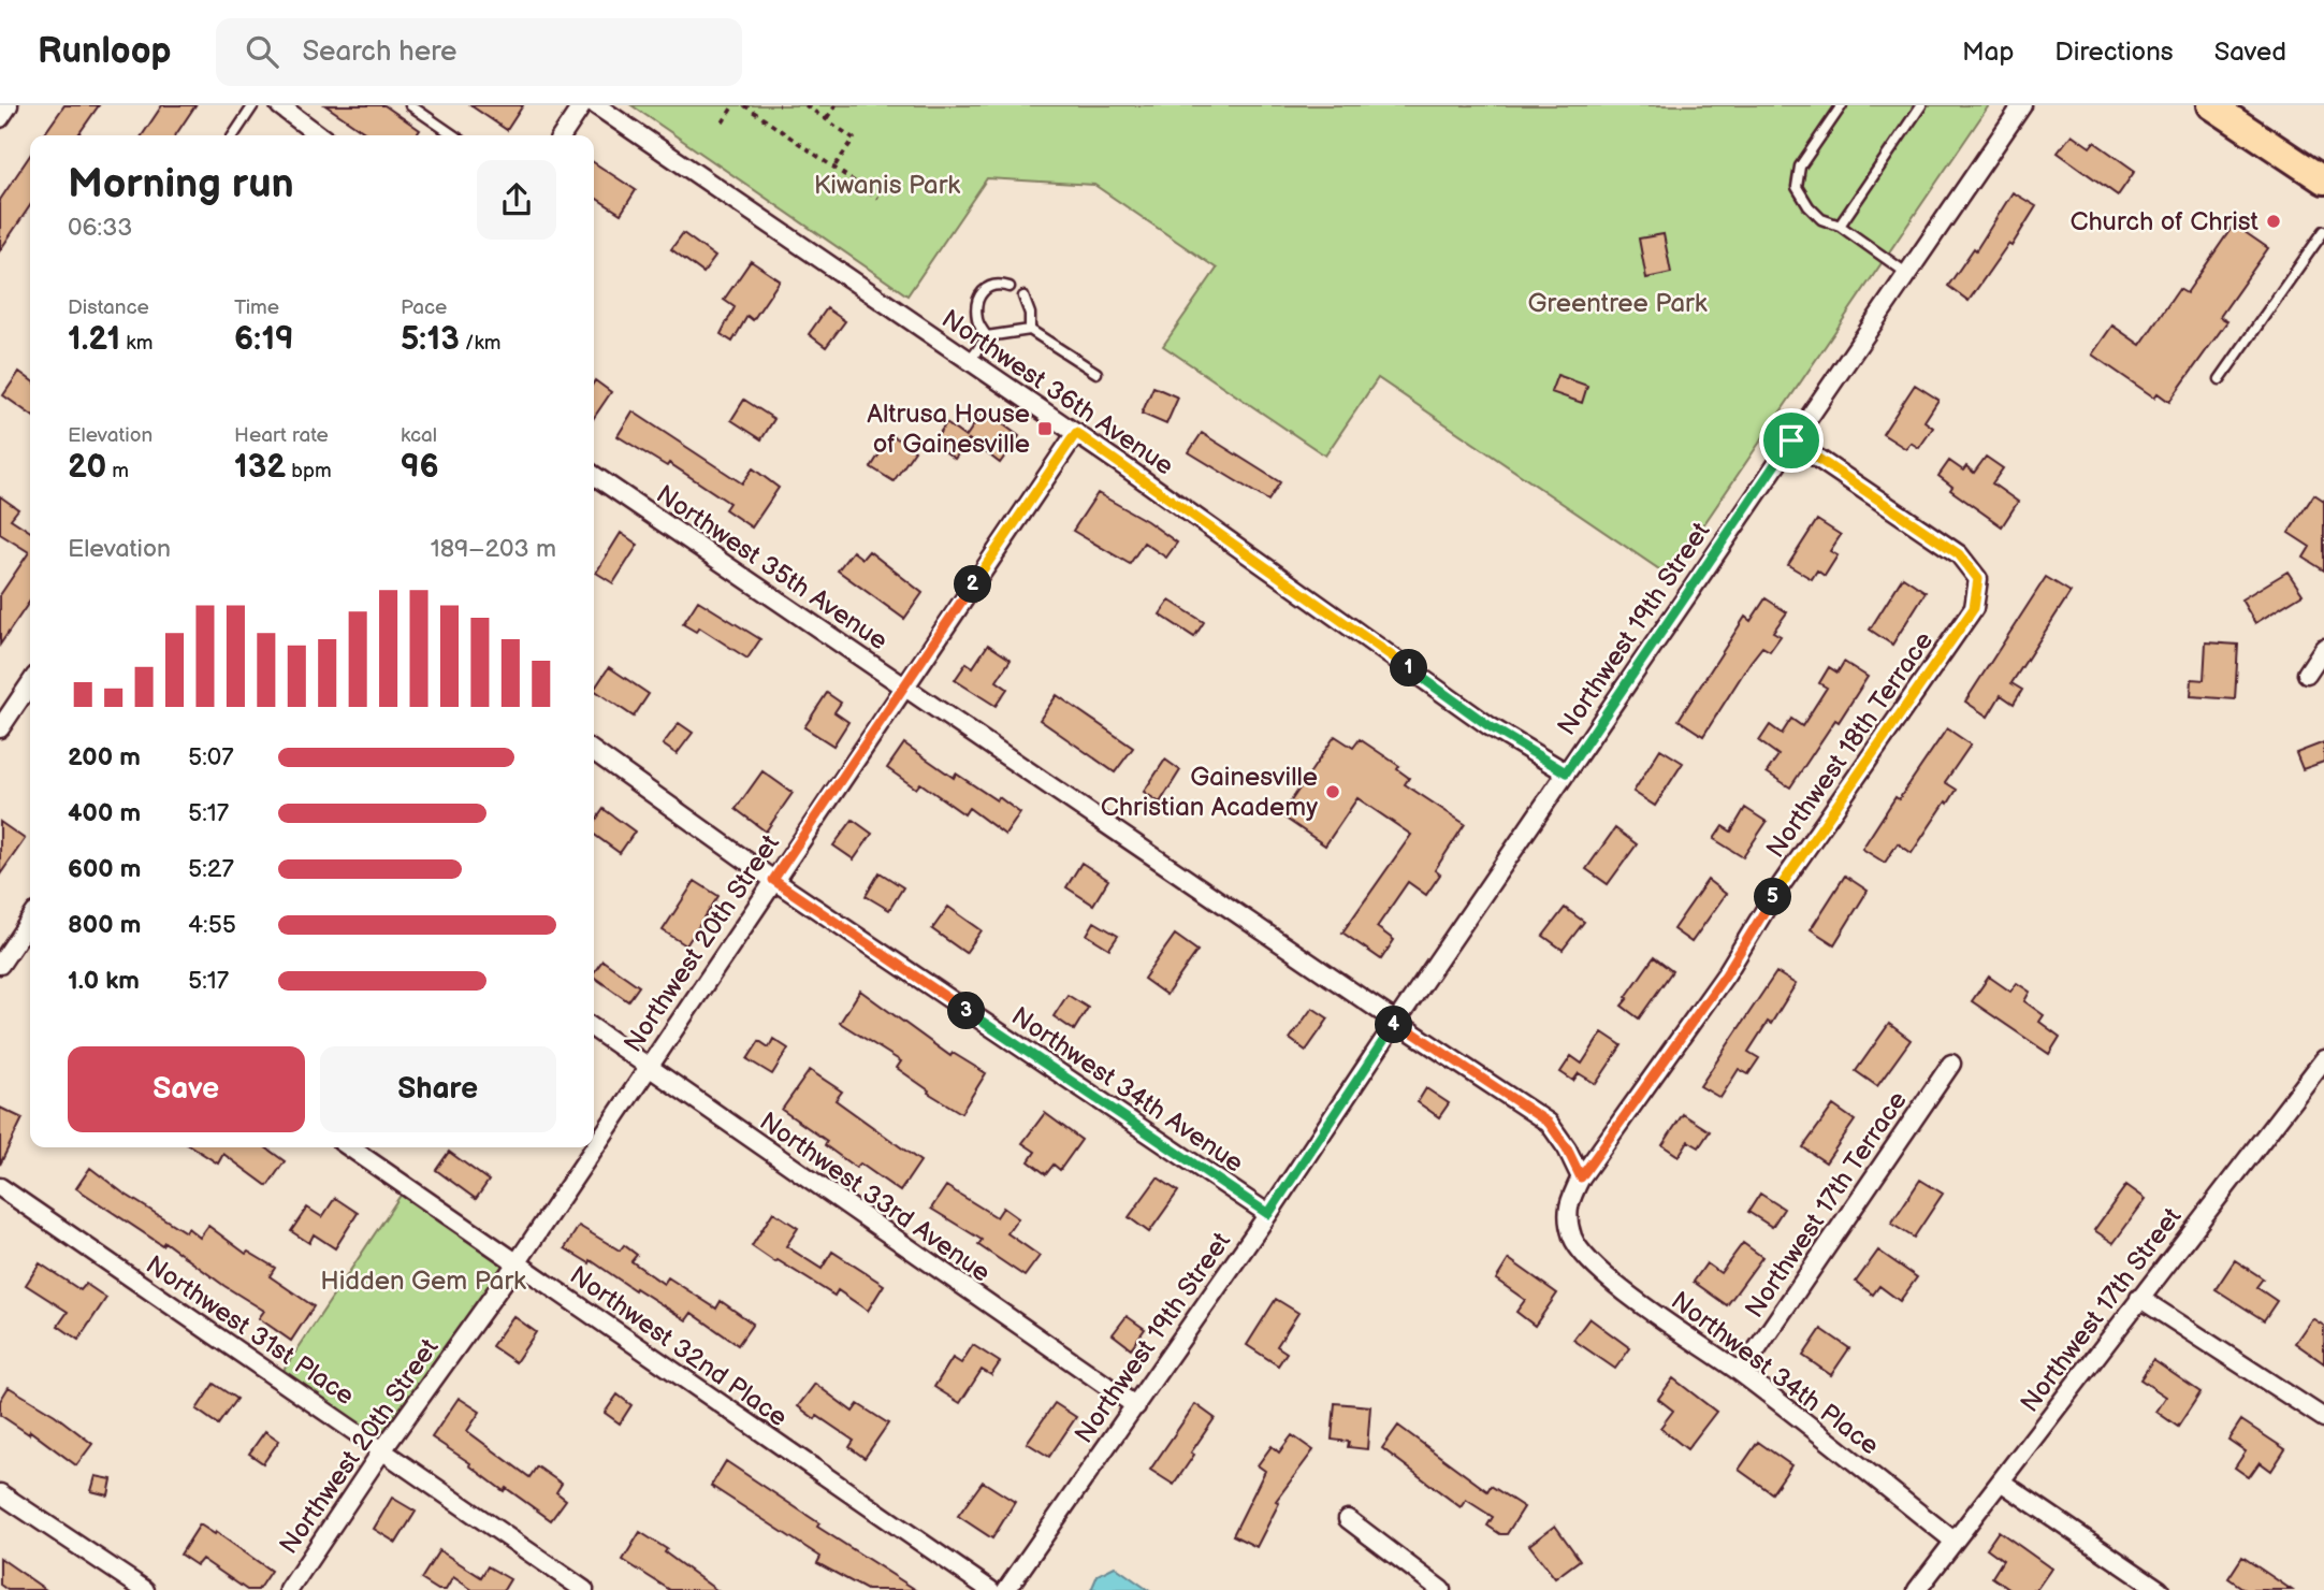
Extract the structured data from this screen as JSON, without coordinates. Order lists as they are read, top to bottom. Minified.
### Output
{"streets":{"street":["Northwest 36th Avenue","Northwest 35th Avenue","Northwest 19th Street","Northwest 18th Terrace","Northwest 20th Street","Northwest 34th Avenue","Northwest 33rd Avenue","Northwest 17th Terrace","Northwest 17th Street","Northwest 31st Place","Northwest 32nd Place","Northwest 34th Place"]},"crossings":[["Northwest 36th Avenue","Northwest 19th Street"],["Northwest 36th Avenue","Northwest 20th Street"],["Northwest 35th Avenue","Northwest 19th Street"],["Northwest 35th Avenue","Northwest 18th Terrace"],["Northwest 35th Avenue","Northwest 20th Street"],["Northwest 19th Street","Northwest 18th Terrace"],["Northwest 19th Street","Northwest 34th Avenue"],["Northwest 19th Street","Northwest 33rd Avenue"],["Northwest 18th Terrace","Northwest 34th Place"],["Northwest 20th Street","Northwest 34th Avenue"],["Northwest 20th Street","Northwest 33rd Avenue"],["Northwest 20th Street","Northwest 31st Place"],["Northwest 20th Street","Northwest 32nd Place"],["Northwest 17th Terrace","Northwest 34th Place"],["Northwest 17th Street","Northwest 34th Place"]],"parks":["Kiwanis Park","Greentree Park","Hidden Gem Park"],"places":{"other":["Church of Christ","Gainesville Christian Academy"],"transit":["Altrusa House of Gainesville"]},"page":{"header":"Runloop","search":"Search here","nav":["Map","Directions","Saved"],"heading":["Morning run","06:33"],"stats":[["Distance","1.21 km"],["Time","6:19"],["Pace","5:13 /km"],["Elevation","20 m"],["Heart rate","132 bpm"],["kcal","96"]],"chart":["Elevation","189–203 m"],"pins":["2","1","5","3","4"],"list":[{"name":"200 m","note":"5:07"},{"name":"400 m","note":"5:17"},{"name":"600 m","note":"5:27"},{"name":"800 m","note":"4:55"},{"name":"1.0 km","note":"5:17"}],"buttons":["Save","Share"]}}
